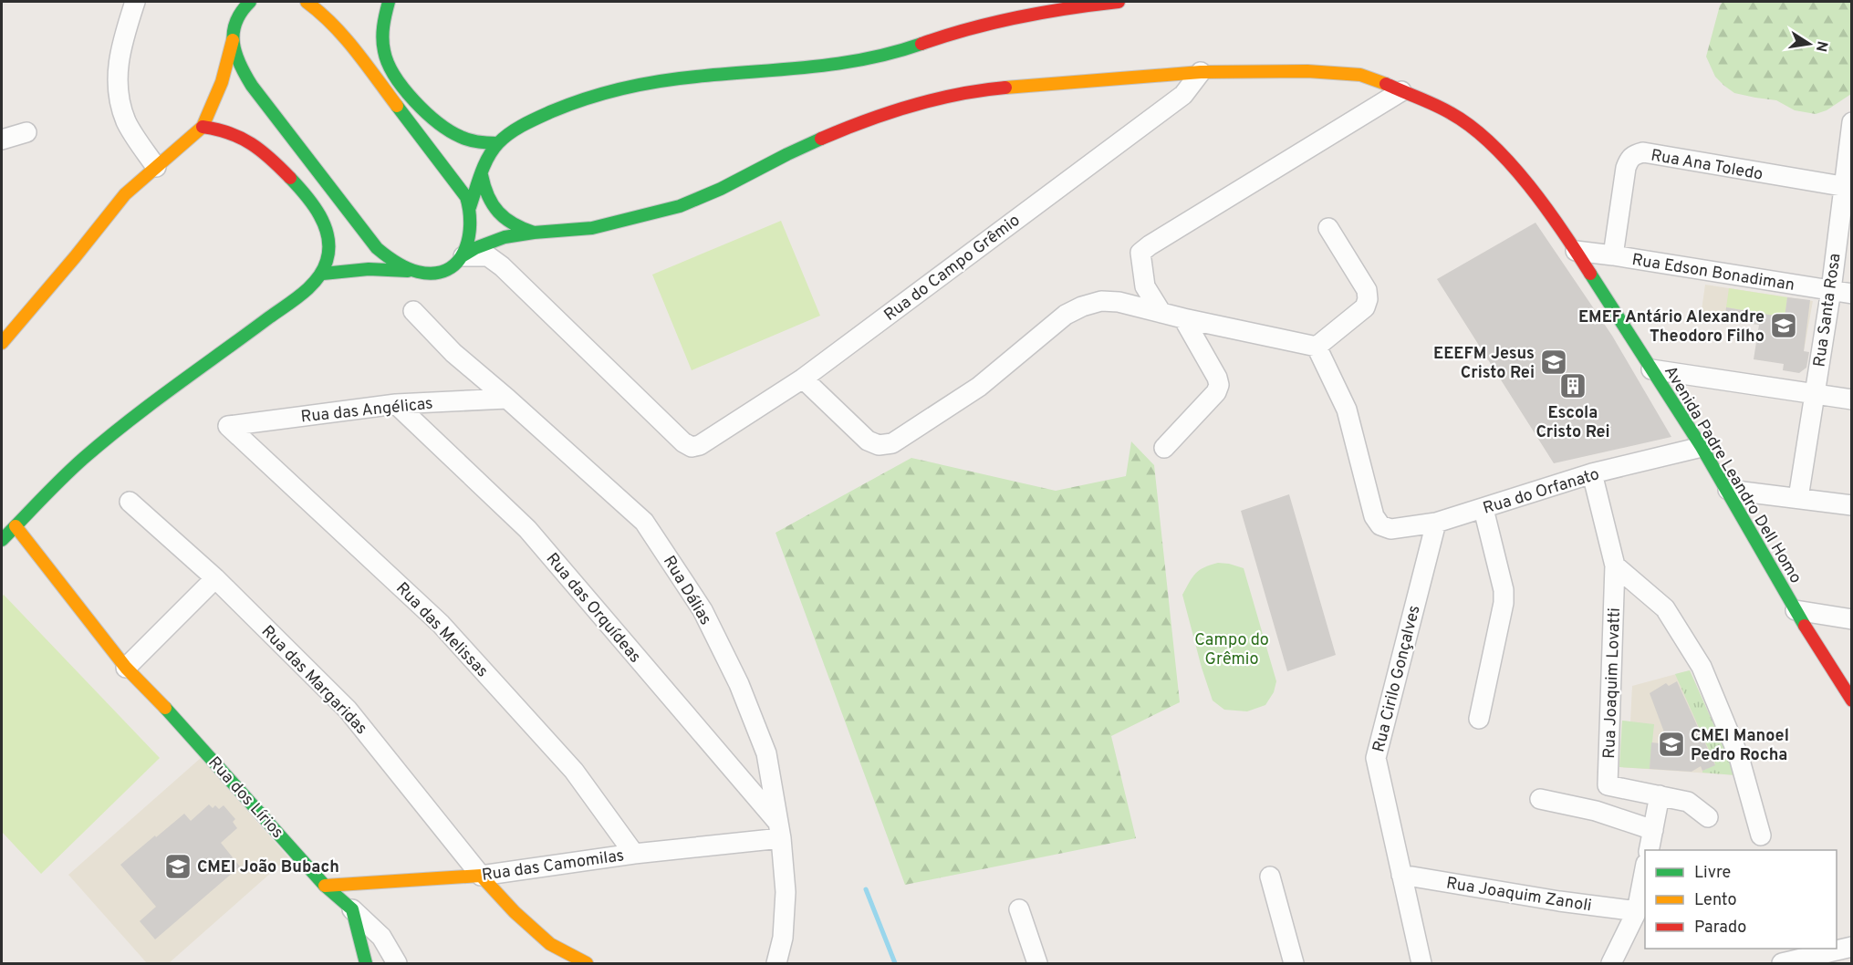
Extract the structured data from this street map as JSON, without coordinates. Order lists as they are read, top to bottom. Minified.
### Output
{"streets":{"street":["Rua Ana Toledo","Rua do Campo Grêmio","Rua Edson Bonadiman","Rua Santa Rosa","Rua das Angélicas","Avenida Padre Leandro Dell Homo","Rua do Orfanato","Rua Dálias","Rua das Orquídeas","Rua das Melissas","Rua Cirilo Gonçalves","Rua das Margaridas","Rua Joaquim Lovatti","Rua dos Lírios","Rua das Camomilas","Rua Joaquim Zanoli"]},"crossings":[["Rua Ana Toledo","Rua Edson Bonadiman"],["Rua Ana Toledo","Rua Santa Rosa"],["Rua do Campo Grêmio","Avenida Padre Leandro Dell Homo"],["Rua Edson Bonadiman","Rua Santa Rosa"],["Rua Edson Bonadiman","Avenida Padre Leandro Dell Homo"],["Rua das Angélicas","Rua Dálias"],["Rua das Angélicas","Rua das Orquídeas"],["Rua das Angélicas","Rua das Melissas"],["Avenida Padre Leandro Dell Homo","Rua do Orfanato"],["Rua do Orfanato","Rua Cirilo Gonçalves"],["Rua do Orfanato","Rua Joaquim Lovatti"],["Rua Dálias","Rua das Orquídeas"],["Rua Dálias","Rua das Camomilas"],["Rua das Orquídeas","Rua das Camomilas"],["Rua das Melissas","Rua das Camomilas"],["Rua Cirilo Gonçalves","Rua Joaquim Zanoli"],["Rua das Margaridas","Rua das Camomilas"],["Rua dos Lírios","Rua das Camomilas"]],"parks":["Campo do Grêmio"],"places":{"school or university":["EMEF Antário Alexandre Theodoro Filho","EEEFM Jesus Cristo Rei","CMEI Manoel Pedro Rocha","CMEI João Bubach"],"building":["Escola Cristo Rei"]},"legend":["Livre","Lento","Parado"],"north":"right"}
